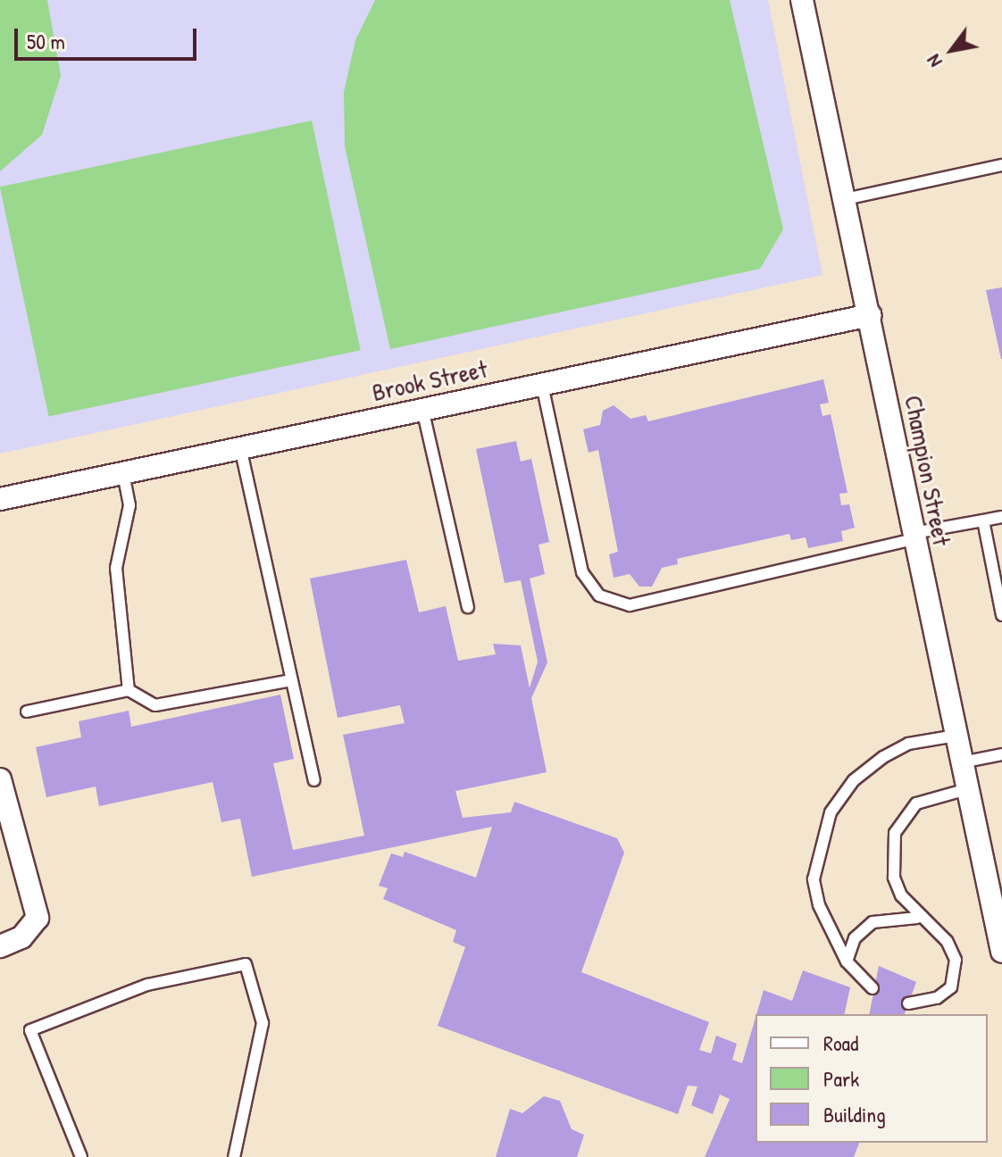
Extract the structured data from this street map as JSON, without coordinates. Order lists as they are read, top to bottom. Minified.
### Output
{"streets":{"street":["Brook Street","Champion Street"]},"crossings":[["Brook Street","Champion Street"]],"legend":["Road","Park","Building"],"scale_bar":"50 m","north":"bottom left"}
